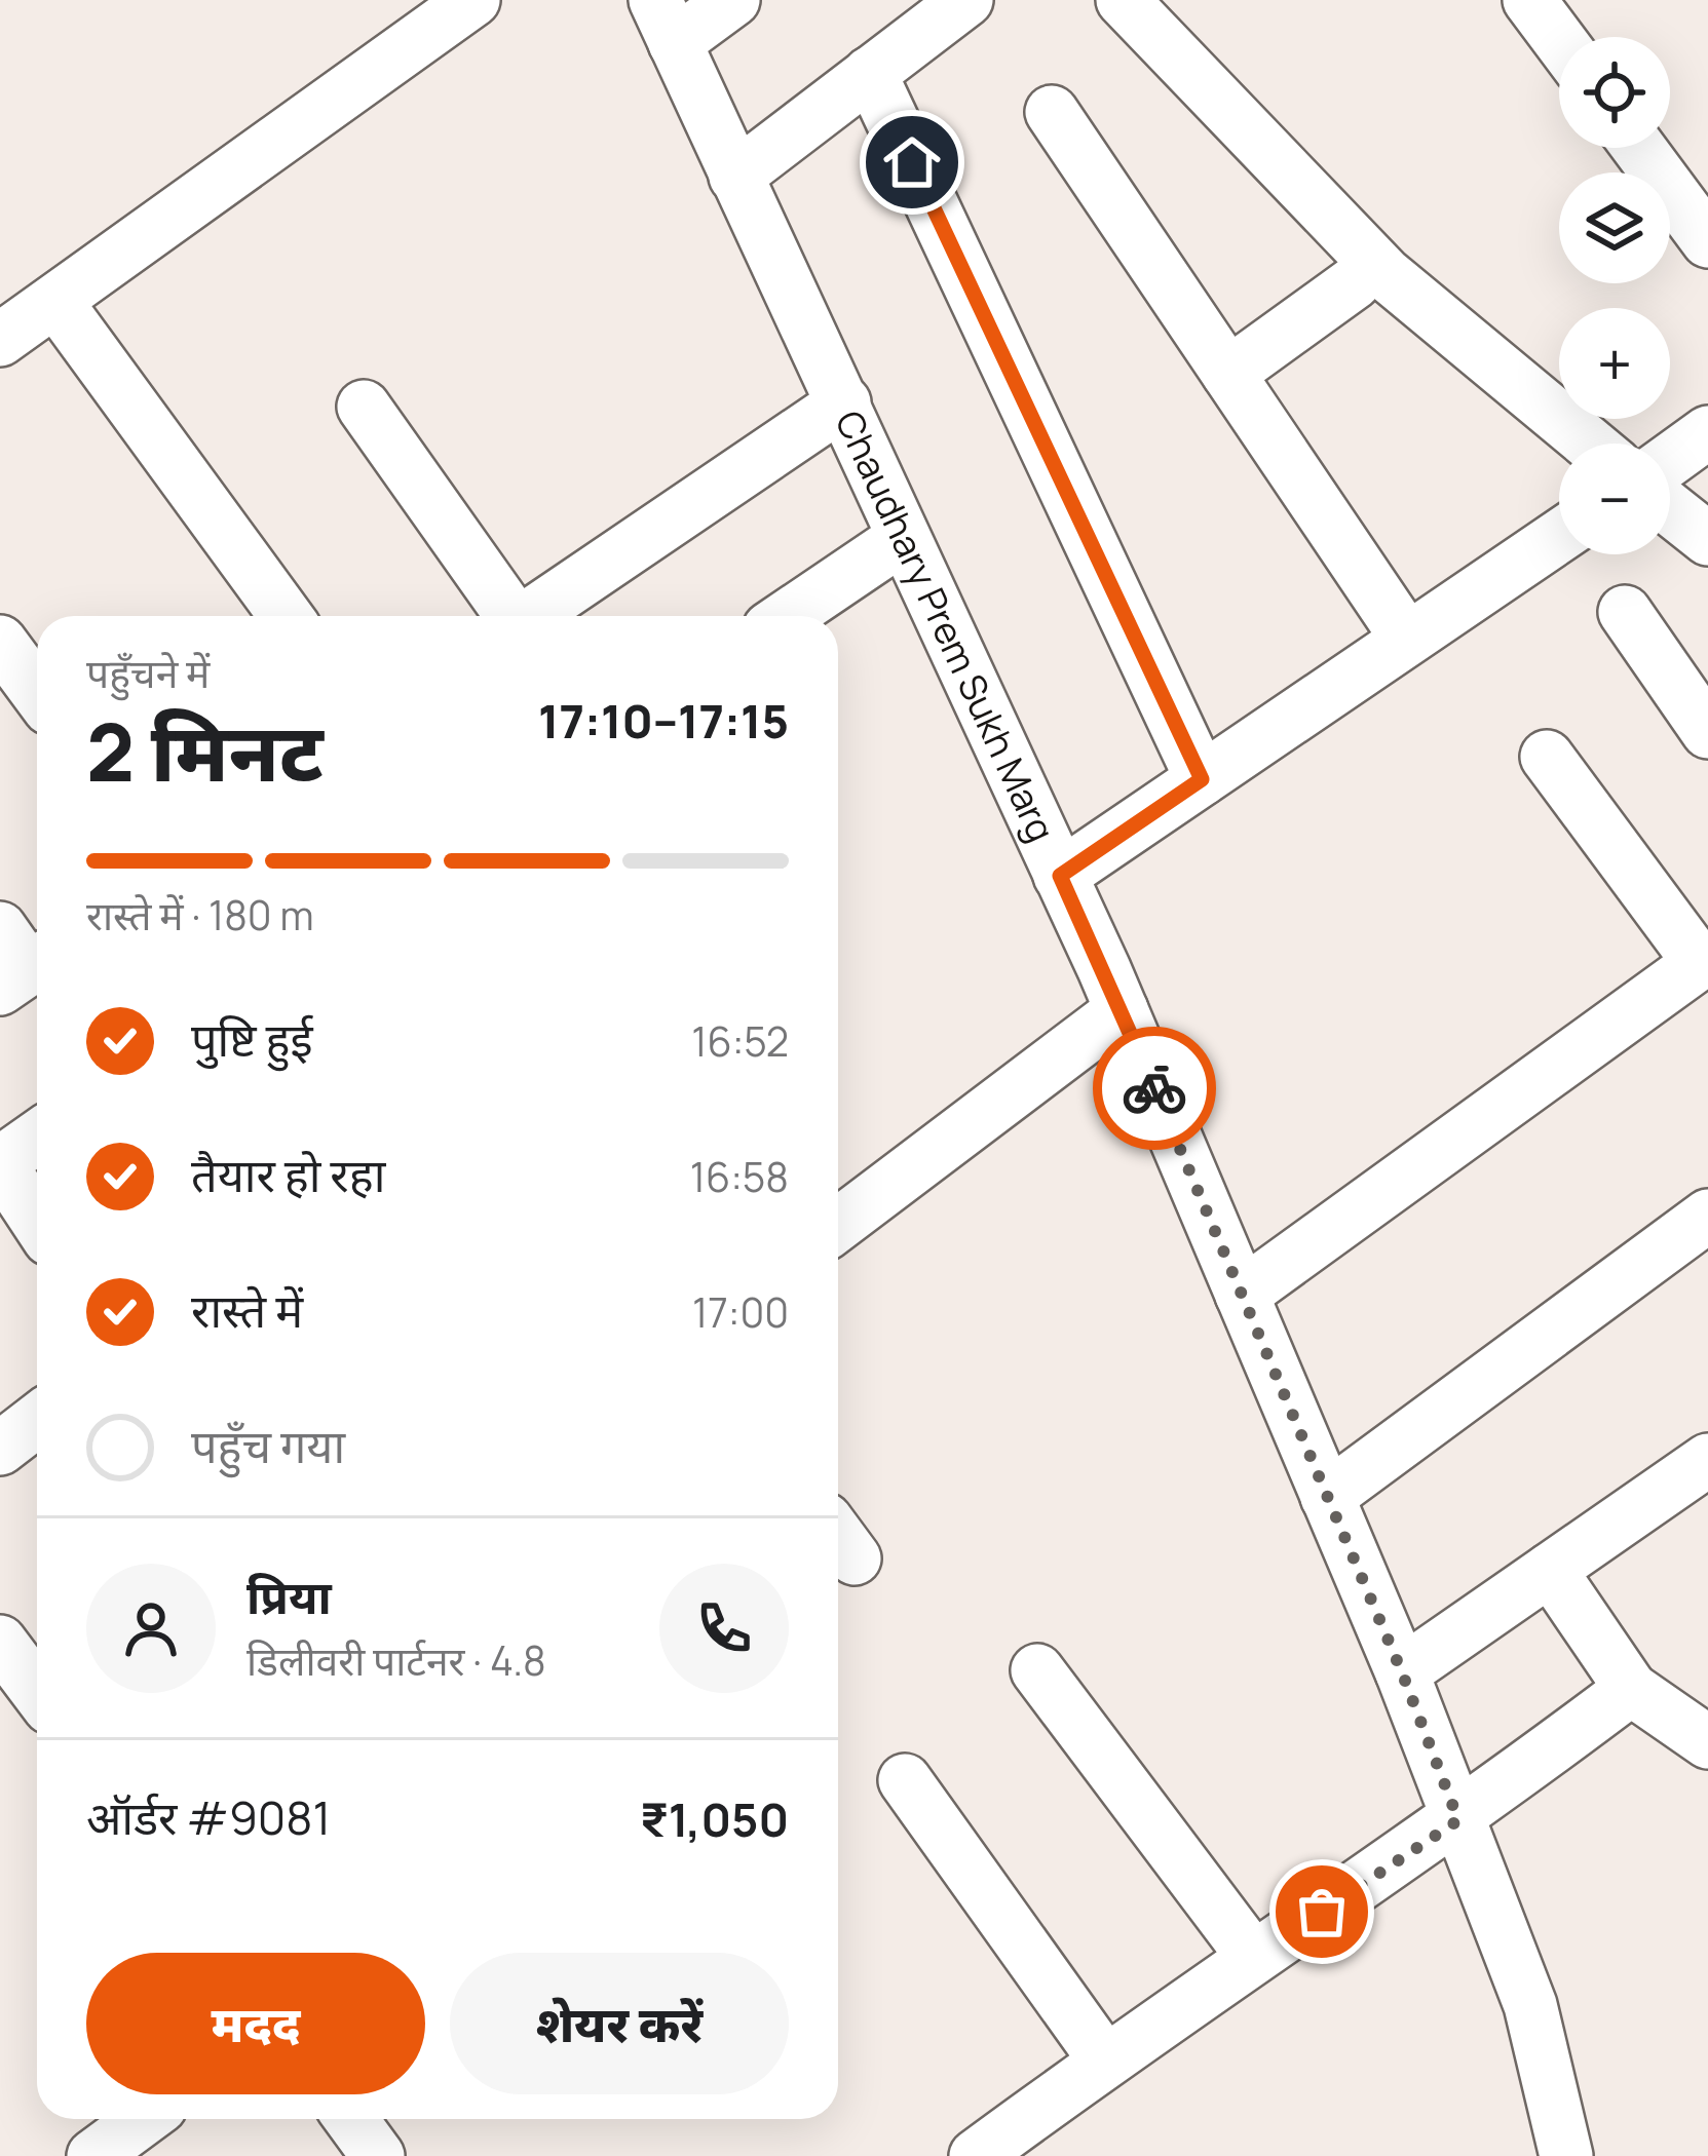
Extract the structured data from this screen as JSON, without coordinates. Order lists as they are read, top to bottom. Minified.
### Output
{"streets":{"street":["Chaudhary Prem Sukh Marg"]},"page":{"map_buttons":["+","−"],"heading":["2 मिनट","पहुँचने में","17:10–17:15"],"panel":["प्रिया","डिलीवरी पार्टनर · 4.8","ऑर्डर #9081","₹1,050"],"bar":"रास्ते में · 180 m","list":[["पुष्टि हुई","16:52"],["तैयार हो रहा","16:58"],["रास्ते में","17:00"],"पहुँच गया"],"buttons":["मदद","शेयर करें"]}}
